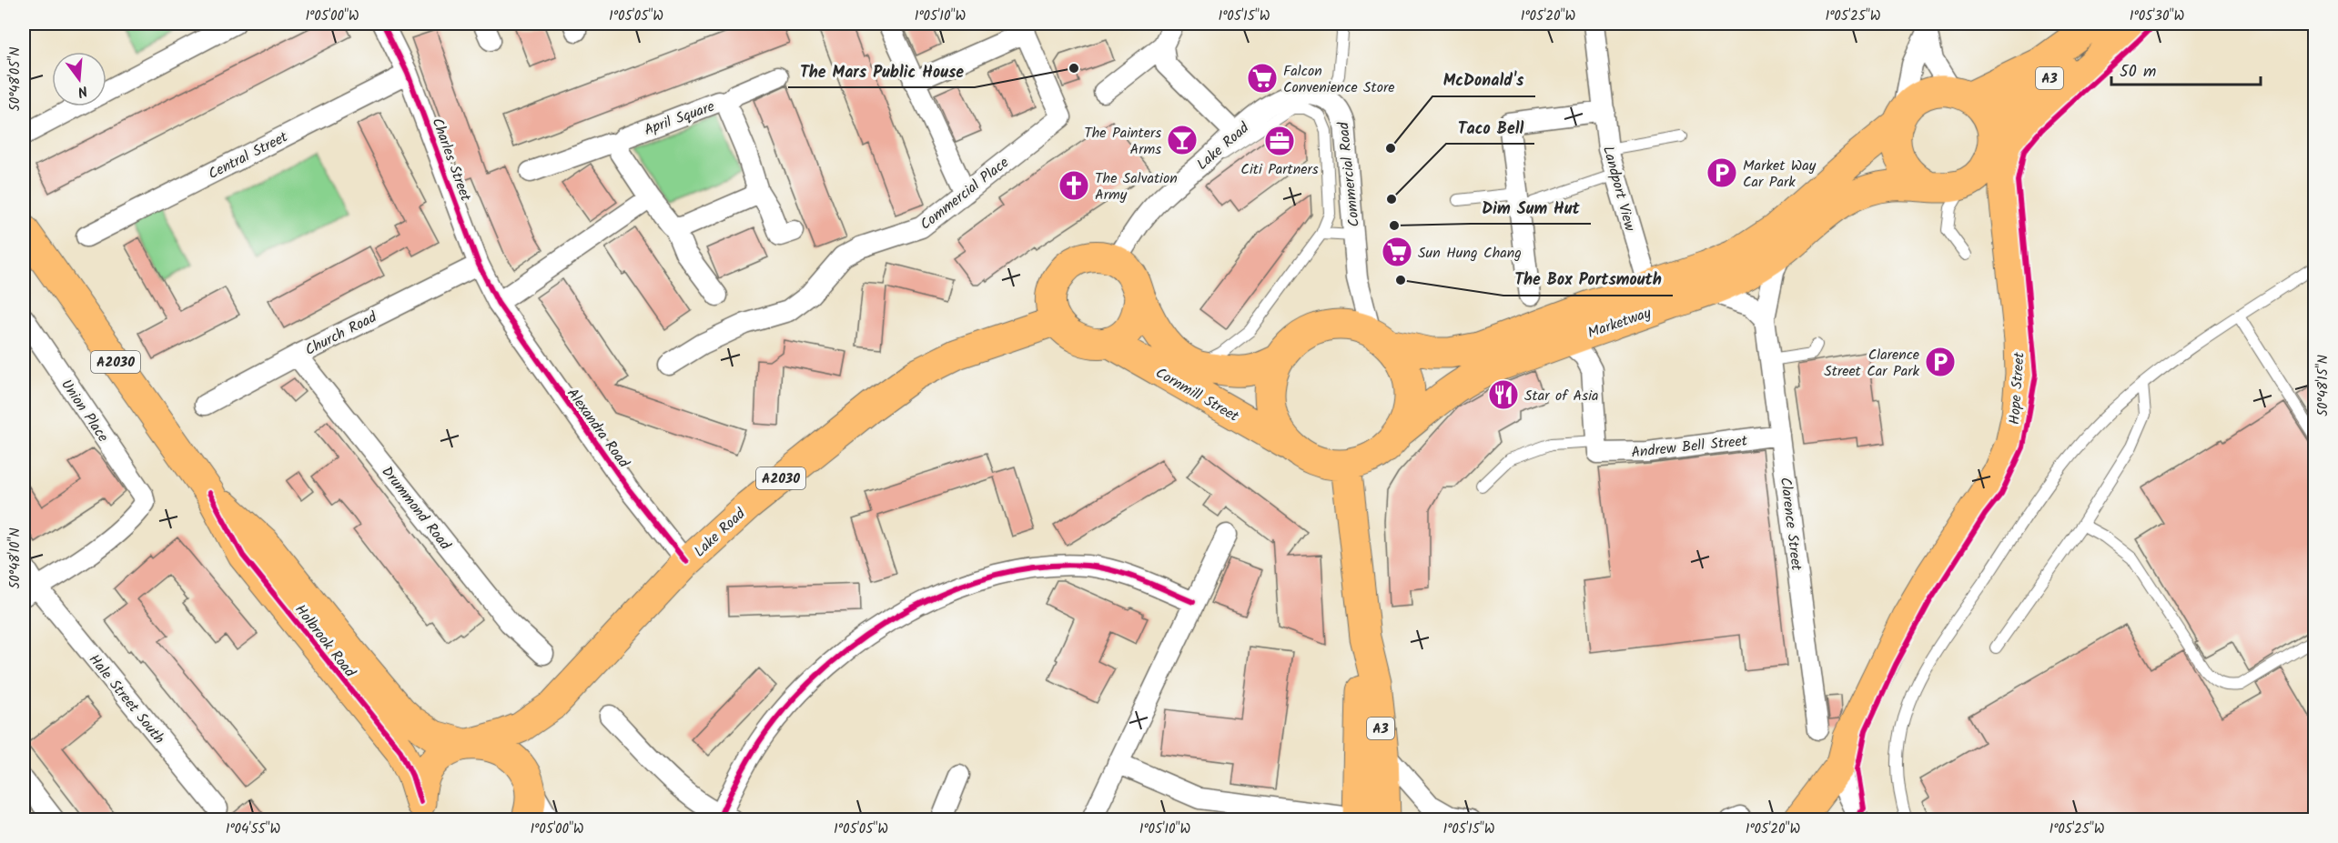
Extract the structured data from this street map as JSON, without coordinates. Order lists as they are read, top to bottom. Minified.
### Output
{"streets":{"main road":["A3","Lake Road","Marketway","A2030","Hope Street","Cornmill Street","Holbrook Road"],"street":["April Square","Central Street","Charles Street","Commercial Road","Landport View","Commercial Place","Church Road","Union Place","Alexandra Road","Andrew Bell Street","Drummond Road","Clarence Street","Hale Street South"]},"crossings":[["A3","Commercial Road"],["A3","Marketway"],["A3","Hope Street"],["A3","Cornmill Street"],["Lake Road","Commercial Road"],["Lake Road","Cornmill Street"],["Lake Road","Alexandra Road"],["Lake Road","Holbrook Road"],["Central Street","Charles Street"],["Charles Street","Church Road"],["Charles Street","Alexandra Road"],["Commercial Road","Marketway"],["Commercial Road","Cornmill Street"],["Landport View","Marketway"],["Marketway","Cornmill Street"],["Marketway","Clarence Street"],["Church Road","Drummond Road"],["Union Place","Hale Street South"],["Andrew Bell Street","Clarence Street"]],"places":{"other":["The Mars Public House","McDonald's","Taco Bell","Dim Sum Hut","The Box Portsmouth"],"supermarket":["Falcon Convenience Store","Sun Hung Chang"],"bar":["The Painters Arms"],"office":["Citi Partners"],"parking":["Market Way Car Park","Clarence Street Car Park"],"church":["The Salvation Army"],"restaurant":["Star of Asia"]},"scale_bar":"50 m","north":"bottom","coordinates":["1°05'00\"W","1°05'05\"W","1°05'10\"W","1°05'15\"W","1°05'20\"W","1°05'25\"W","1°05'30\"W","50°48'05\"N","50°48'15\"N","50°48'10\"N","1°04'55\"W"]}
